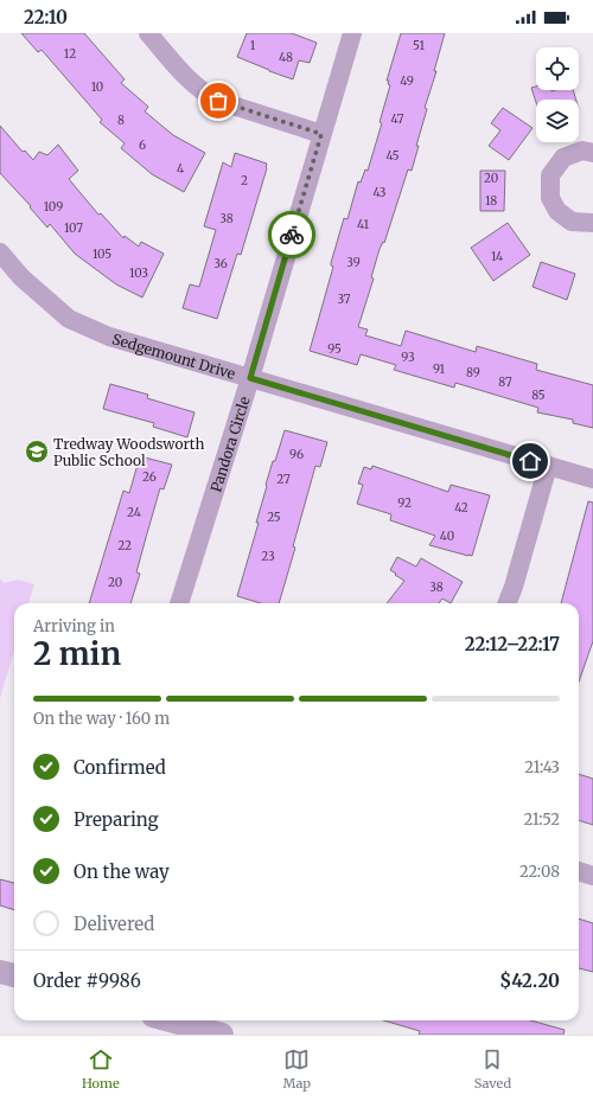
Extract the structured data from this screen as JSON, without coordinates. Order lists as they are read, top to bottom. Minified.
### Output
{"streets":{"street":["Sedgemount Drive","Pandora Circle"]},"crossings":[["Sedgemount Drive","Pandora Circle"]],"places":{"school or university":["Tredway Woodsworth Public School"]},"house_numbers":["1","51","12","48","49","10","47","8","6","45","4","20","2","43","18","109","38","41","107","105","14","39","36","103","37","95","93","91","89","87","85","96","26","27","92","42","24","25","40","22","23","20","38"],"page":{"status":"22:10","heading":["2 min","Arriving in","22:12–22:17"],"panel":["Order #9986","$42.20"],"bar":"On the way · 160 m","list":[["Confirmed","21:43"],["Preparing","21:52"],["On the way","22:08"],"Delivered"],"tabs":["Home","Map","Saved"]}}
